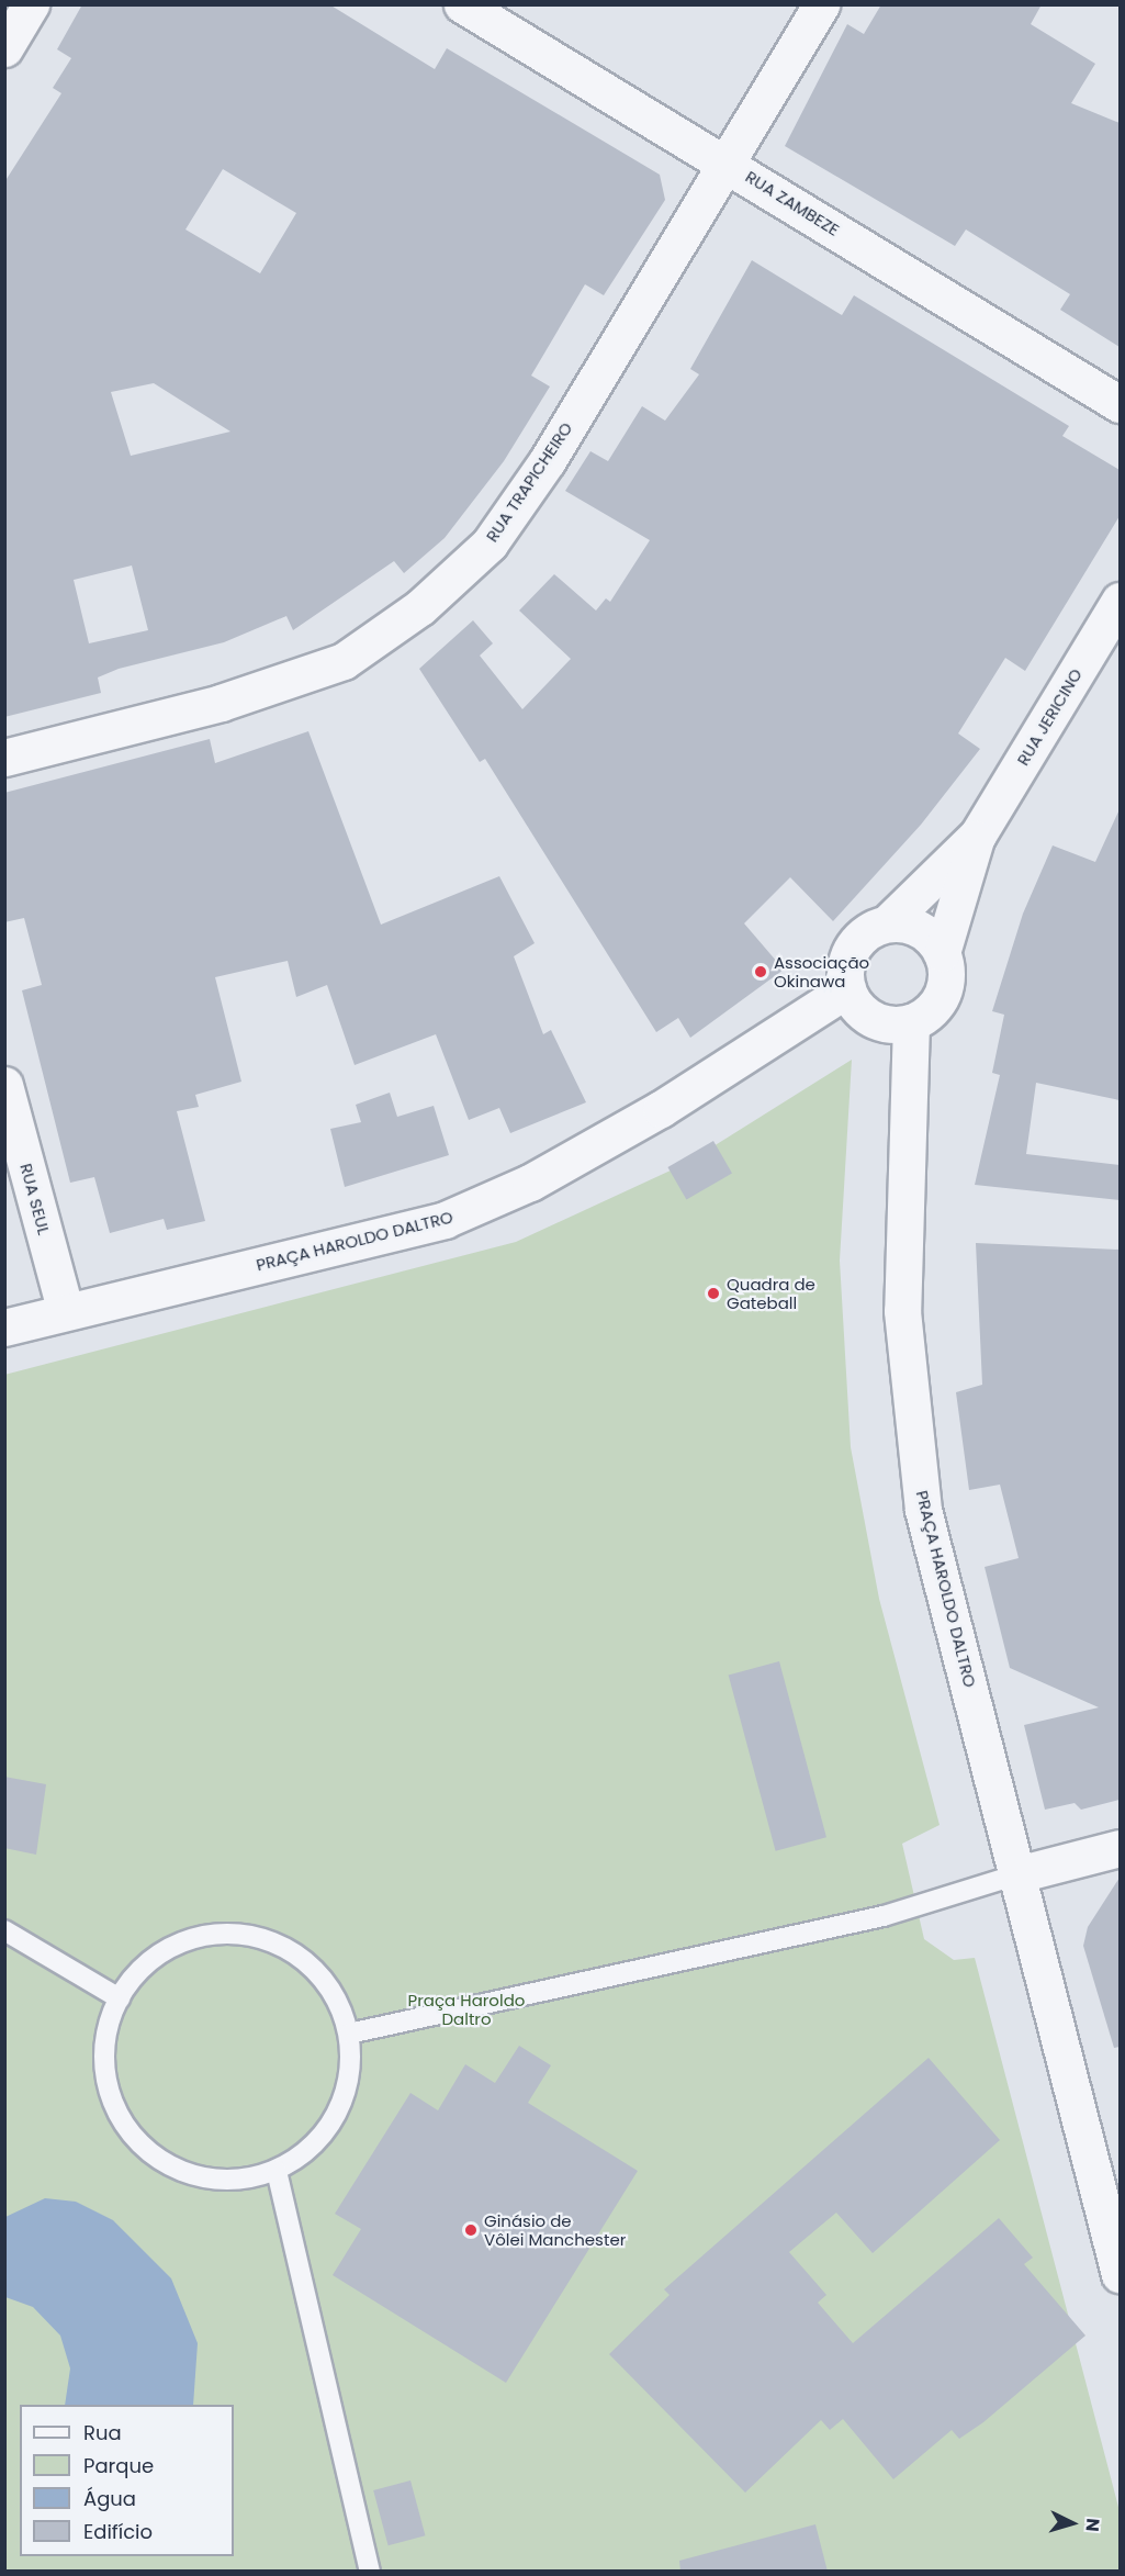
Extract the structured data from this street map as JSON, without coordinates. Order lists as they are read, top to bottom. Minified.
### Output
{"streets":{"street":["RUA ZAMBEZE","RUA TRAPICHEIRO","RUA JERICINO","RUA SEUL","PRAÇA HAROLDO DALTRO"]},"crossings":[["RUA ZAMBEZE","RUA TRAPICHEIRO"],["RUA JERICINO","PRAÇA HAROLDO DALTRO"],["RUA SEUL","PRAÇA HAROLDO DALTRO"]],"parks":["Praça Haroldo Daltro"],"places":["Associação Okinawa","Quadra de Gateball","Ginásio de Vôlei Manchester"],"legend":["Rua","Parque","Água","Edifício"],"north":"right"}
